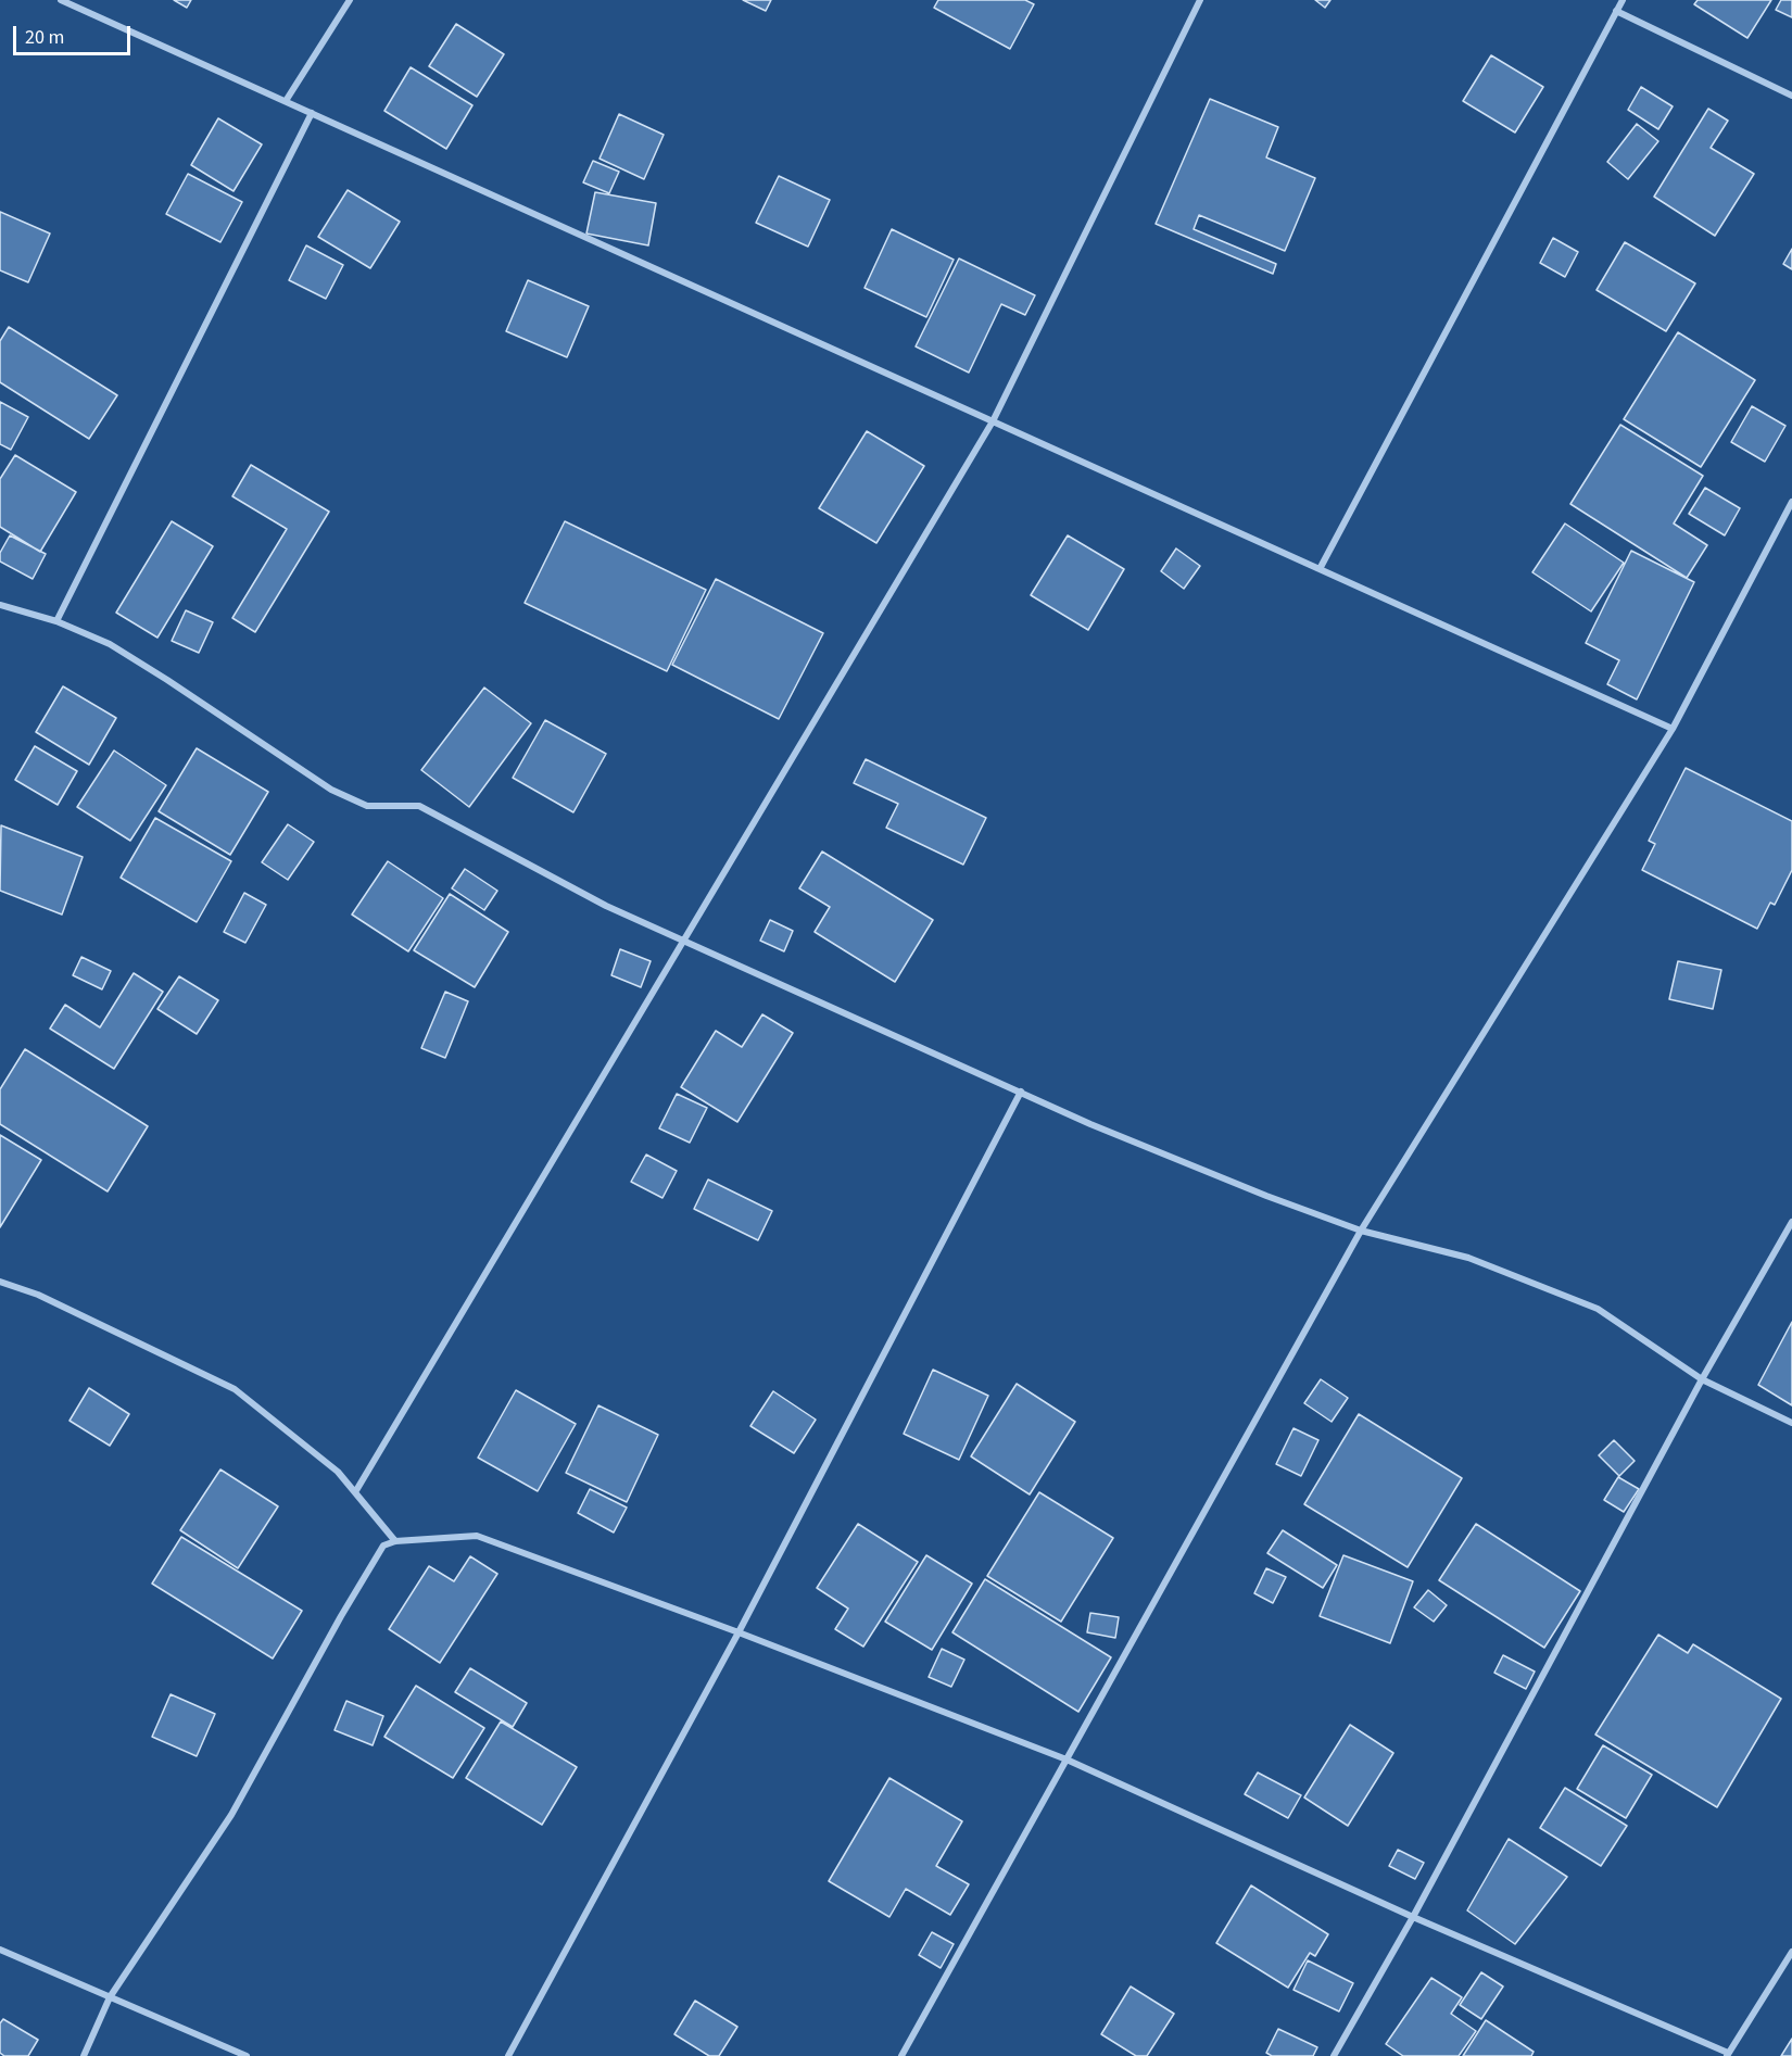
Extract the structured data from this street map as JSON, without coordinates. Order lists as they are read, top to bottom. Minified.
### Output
{"scale_bar":"20 m"}
